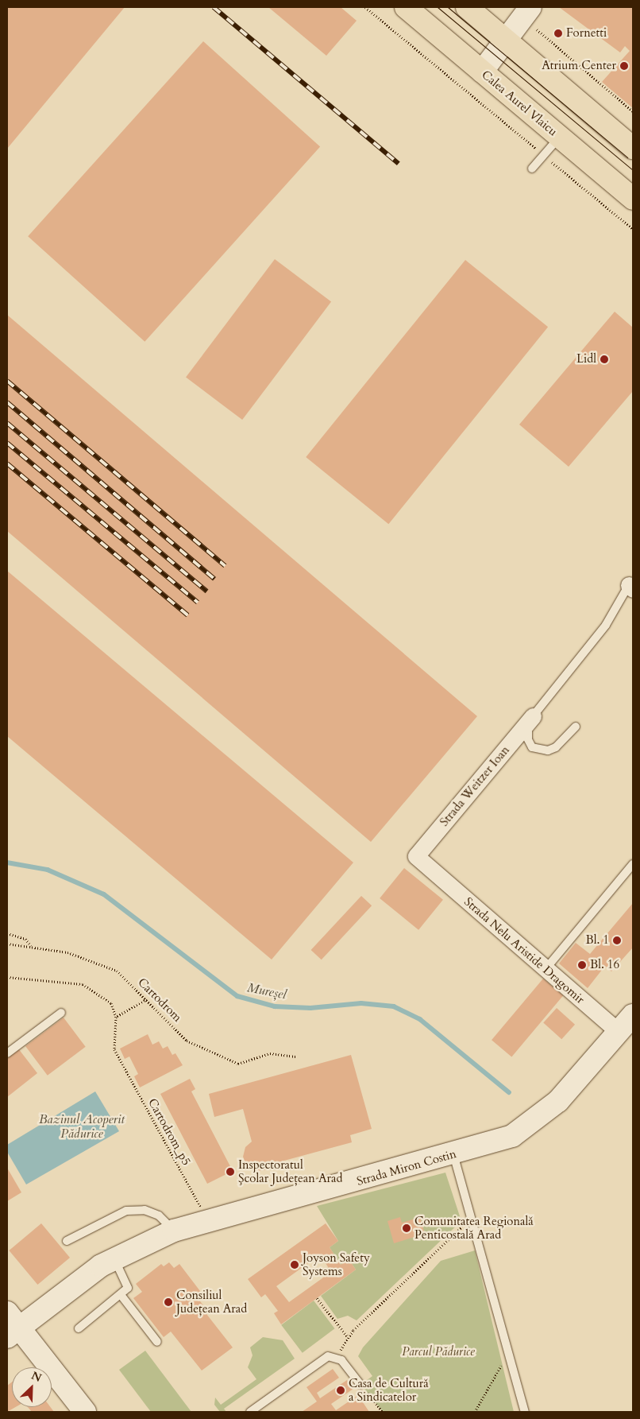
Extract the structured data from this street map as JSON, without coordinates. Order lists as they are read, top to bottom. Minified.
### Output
{"streets":{"main road":["Calea Aurel Vlaicu","Strada Miron Costin"],"street":["Strada Weitzer Ioan","Strada Nelu Aristide Dragomir"],"path":["Cartodrom","Cartodrom_p5"]},"crossings":[["Strada Weitzer Ioan","Strada Nelu Aristide Dragomir"],["Strada Nelu Aristide Dragomir","Strada Miron Costin"],["Cartodrom_p5","Strada Miron Costin"]],"water":["Mureșel","Bazinul Acoperit Pădurice"],"parks":["Parcul Pădurice"],"places":["Fornetti","Atrium Center","Lidl","Bl. 1","Bl. 16","Inspectoratul Şcolar Judeţean Arad","Comunitatea Regională Penticostală Arad","Joyson Safety Systems","Consiliul Județean Arad","Casa de Cultură a Sindicatelor"],"north":"top right"}
